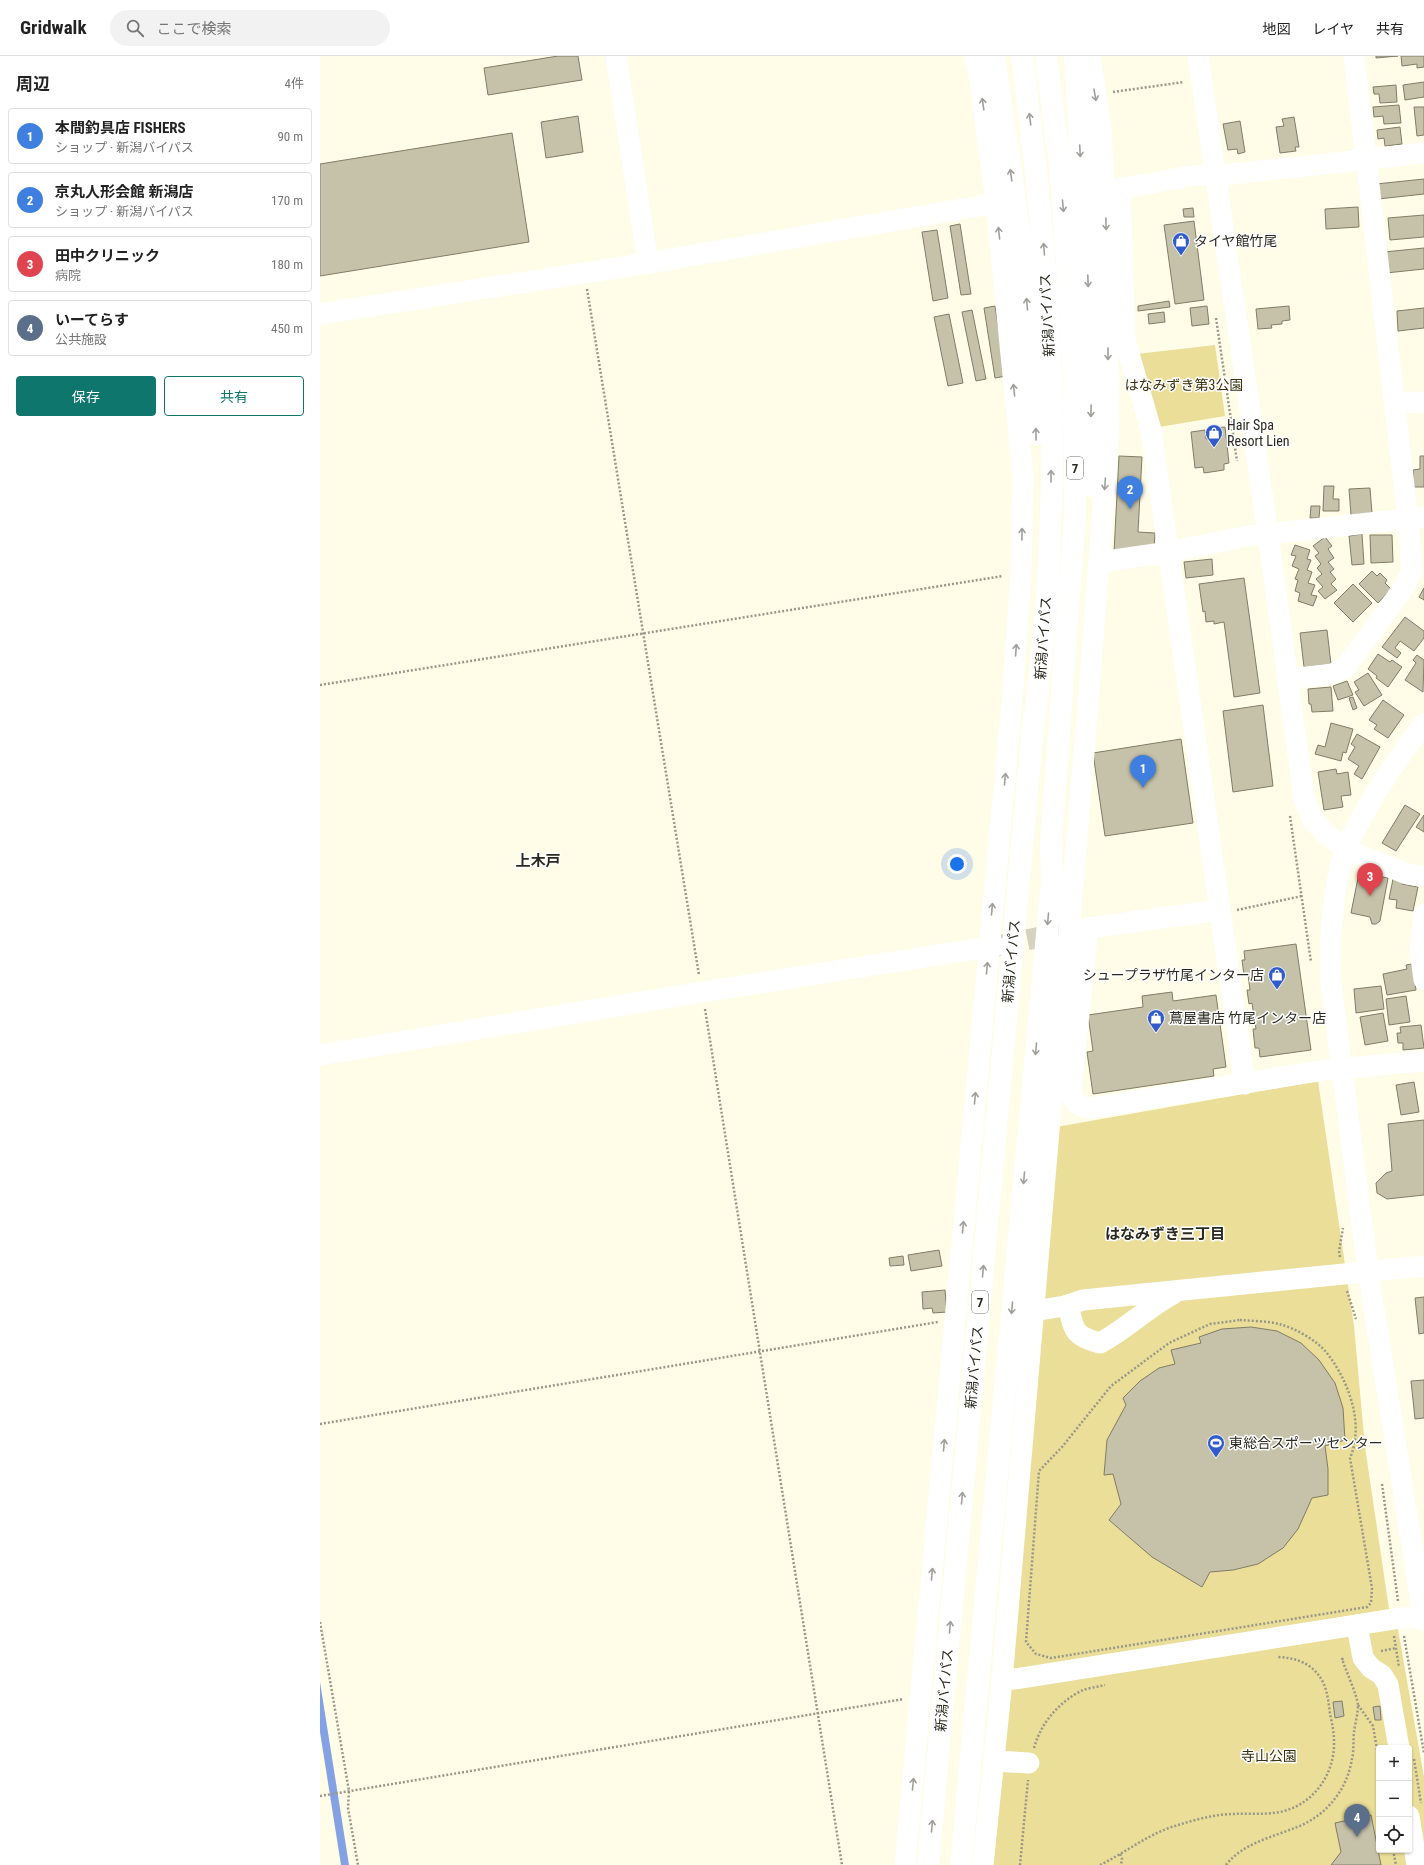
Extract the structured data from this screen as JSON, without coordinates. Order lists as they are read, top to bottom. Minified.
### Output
{"streets":{"highway":["新潟バイパス","7"]},"districts":["上木戸","はなみずき三丁目"],"parks":["はなみずき第3公園","寺山公園"],"places":{"shop":["タイヤ館竹尾","Hair Spa Resort Lien","シュープラザ竹尾インター店","蔦屋書店 竹尾インター店"],"sports":["東総合スポーツセンター"]},"page":{"header":"Gridwalk","search":"ここで検索","nav":["地図","レイヤ","共有"],"heading":["周辺","4件"],"list":[{"mark":"1","name":"本間釣具店 FISHERS","note":"ショップ · 新潟バイパス","value":"90 m"},{"mark":"2","name":"京丸人形会館 新潟店","note":"ショップ · 新潟バイパス","value":"170 m"},{"mark":"3","name":"田中クリニック","note":"病院","value":"180 m"},{"mark":"4","name":"いーてらす","note":"公共施設","value":"450 m"}],"buttons":["保存","共有"],"pins":["2","1","3","4"],"map_buttons":["+","−"]}}
